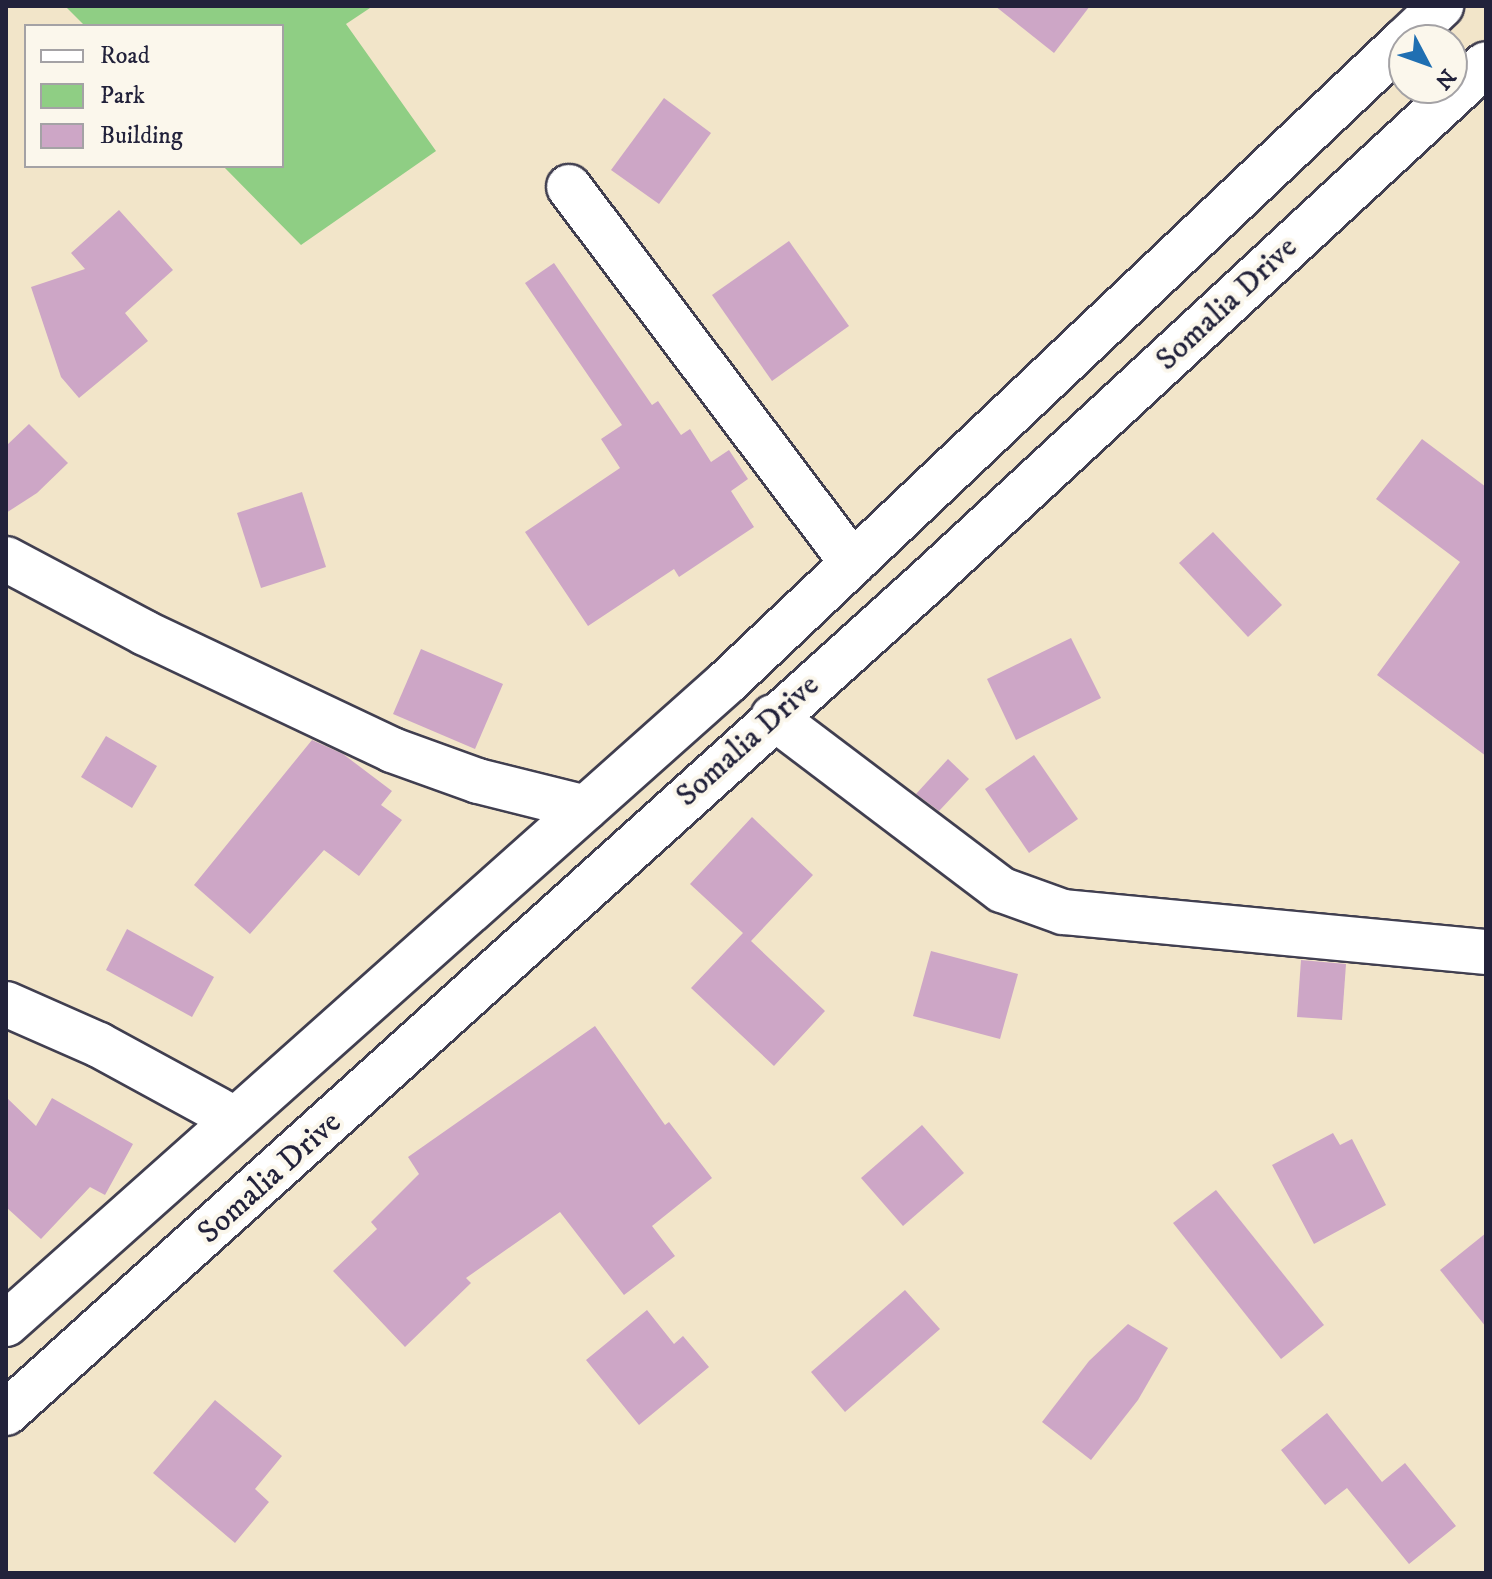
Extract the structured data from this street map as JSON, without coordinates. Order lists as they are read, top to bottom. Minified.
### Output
{"streets":{"main road":["Somalia Drive"]},"legend":["Road","Park","Building"],"north":"bottom right"}
